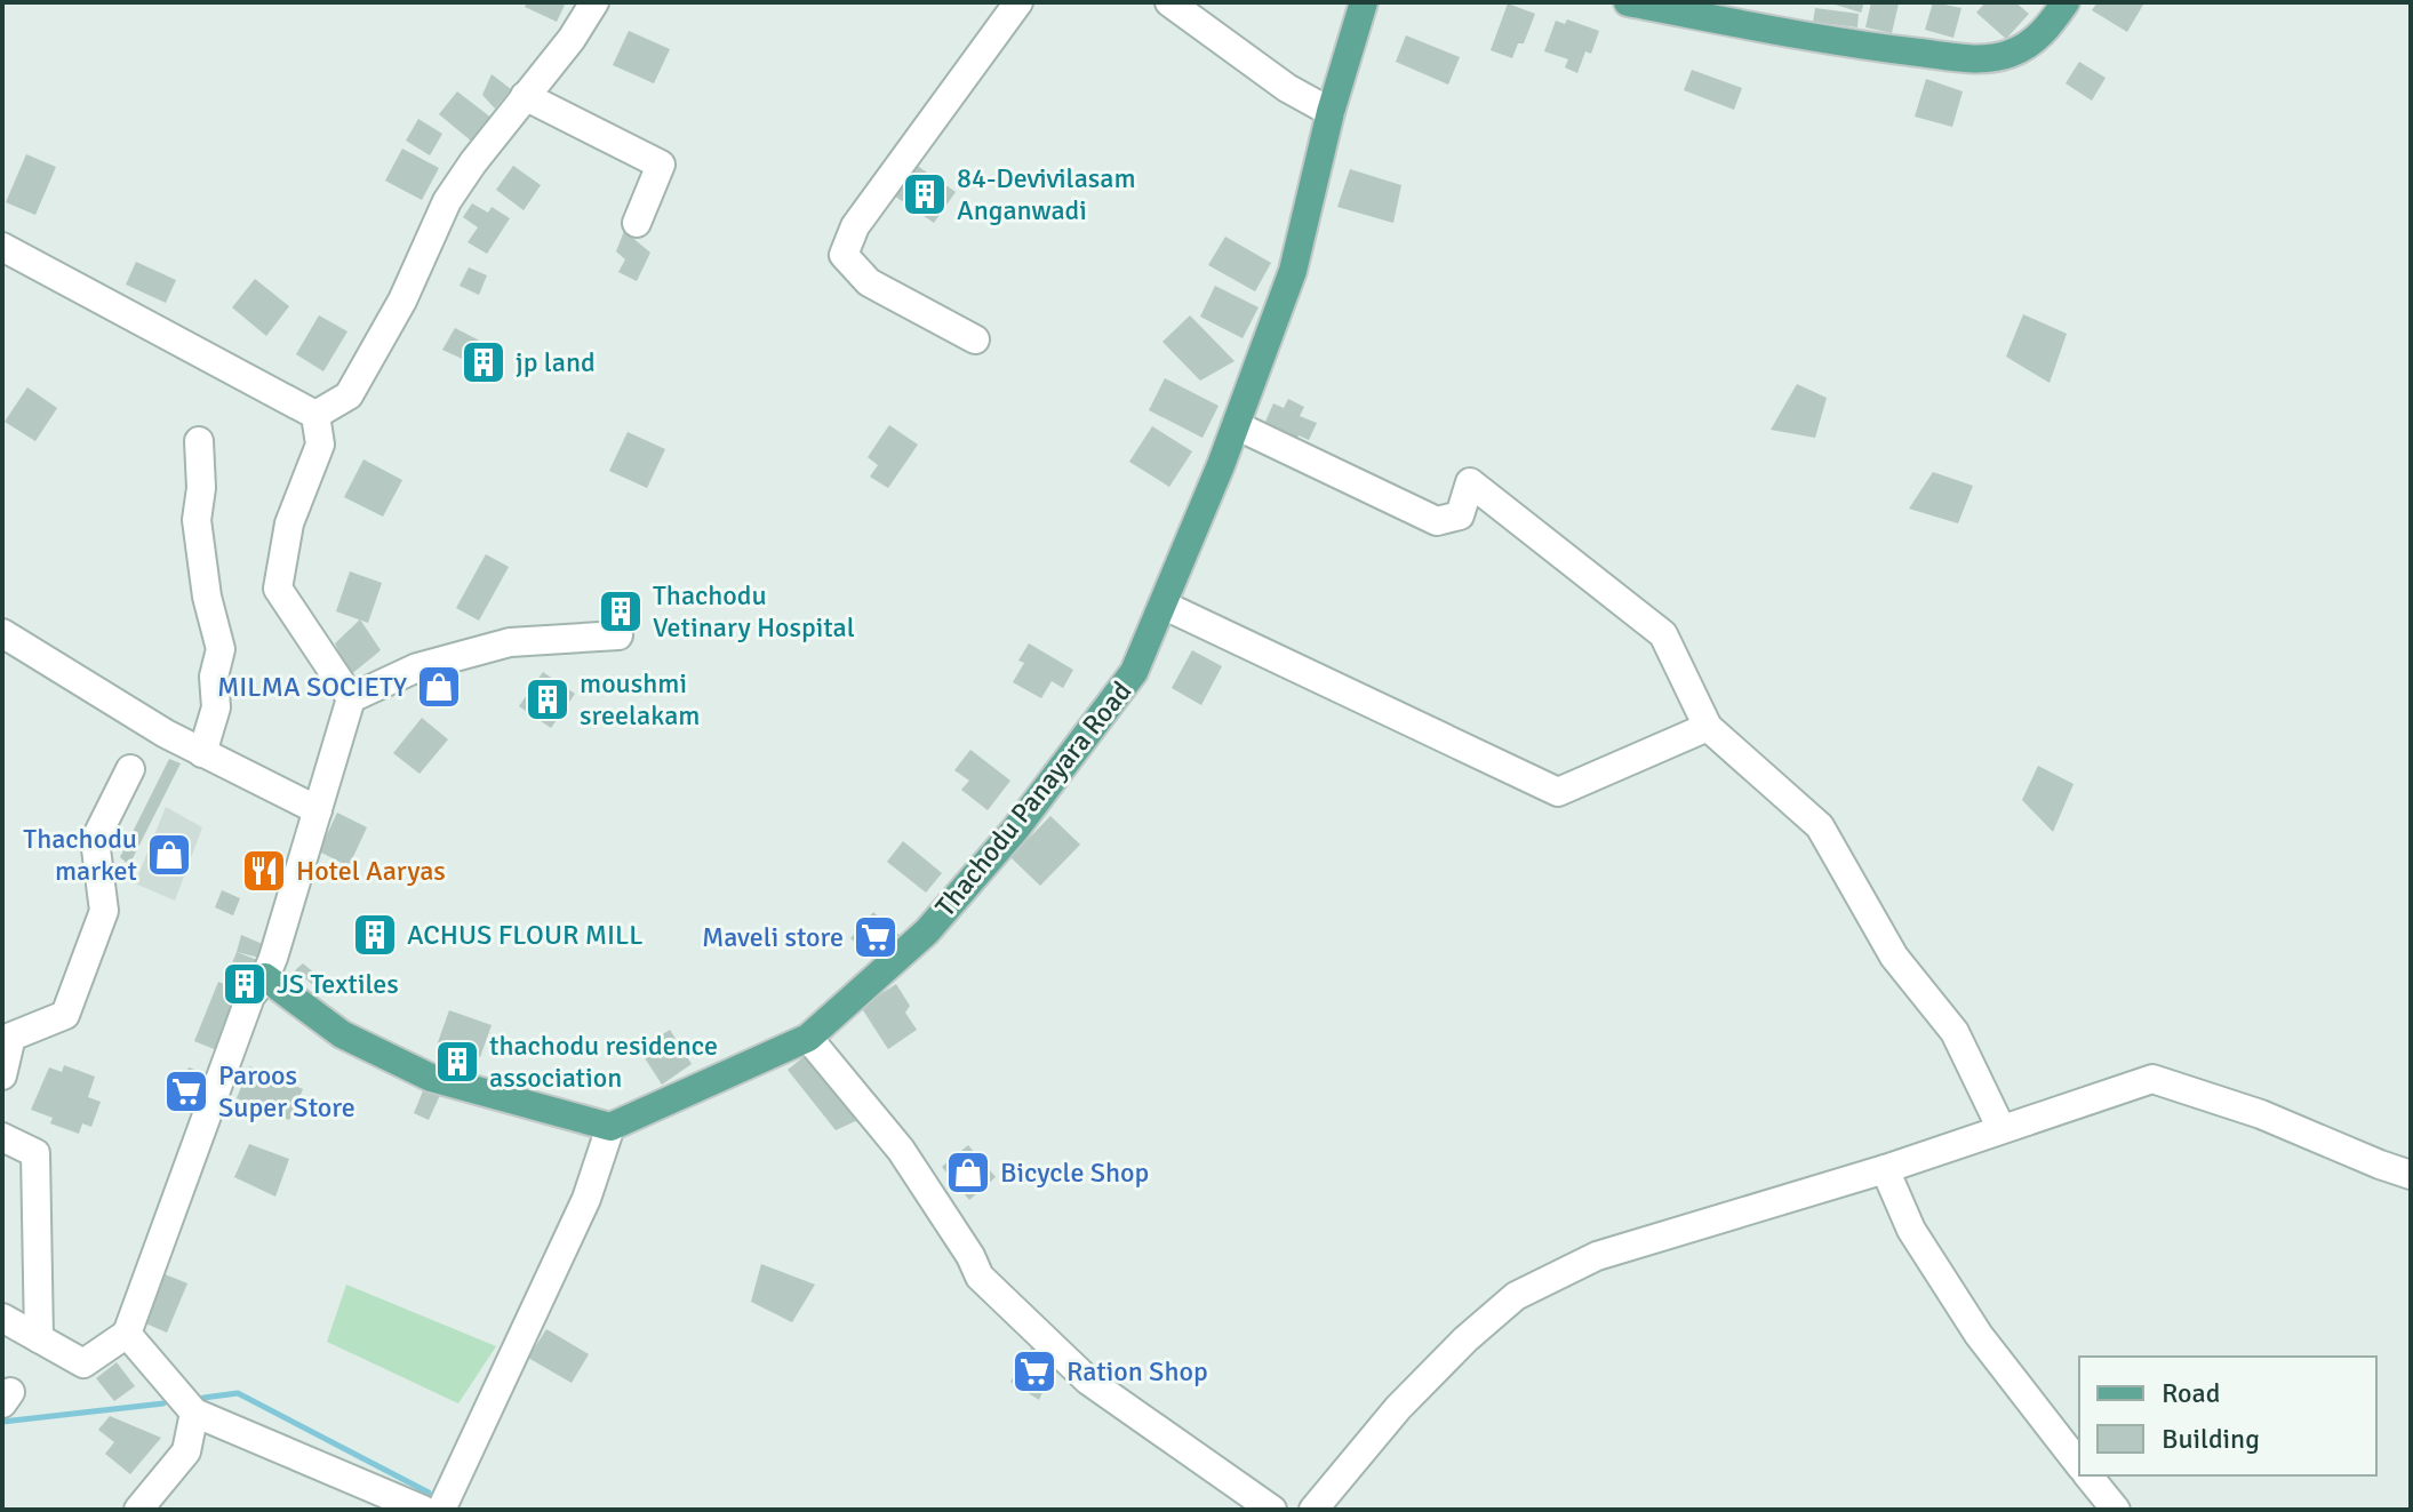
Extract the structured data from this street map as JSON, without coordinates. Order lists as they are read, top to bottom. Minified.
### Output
{"streets":{"main road":["Thachodu Panayara Road"]},"places":{"building":["84-Devivilasam Anganwadi","jp land","Thachodu Vetinary Hospital","moushmi sreelakam","ACHUS FLOUR MILL","JS Textiles","thachodu residence association"],"shop":["MILMA SOCIETY","Thachodu market","Bicycle Shop"],"restaurant":["Hotel Aaryas"],"supermarket":["Maveli store","Paroos Super Store","Ration Shop"]},"legend":["Road","Building"]}
